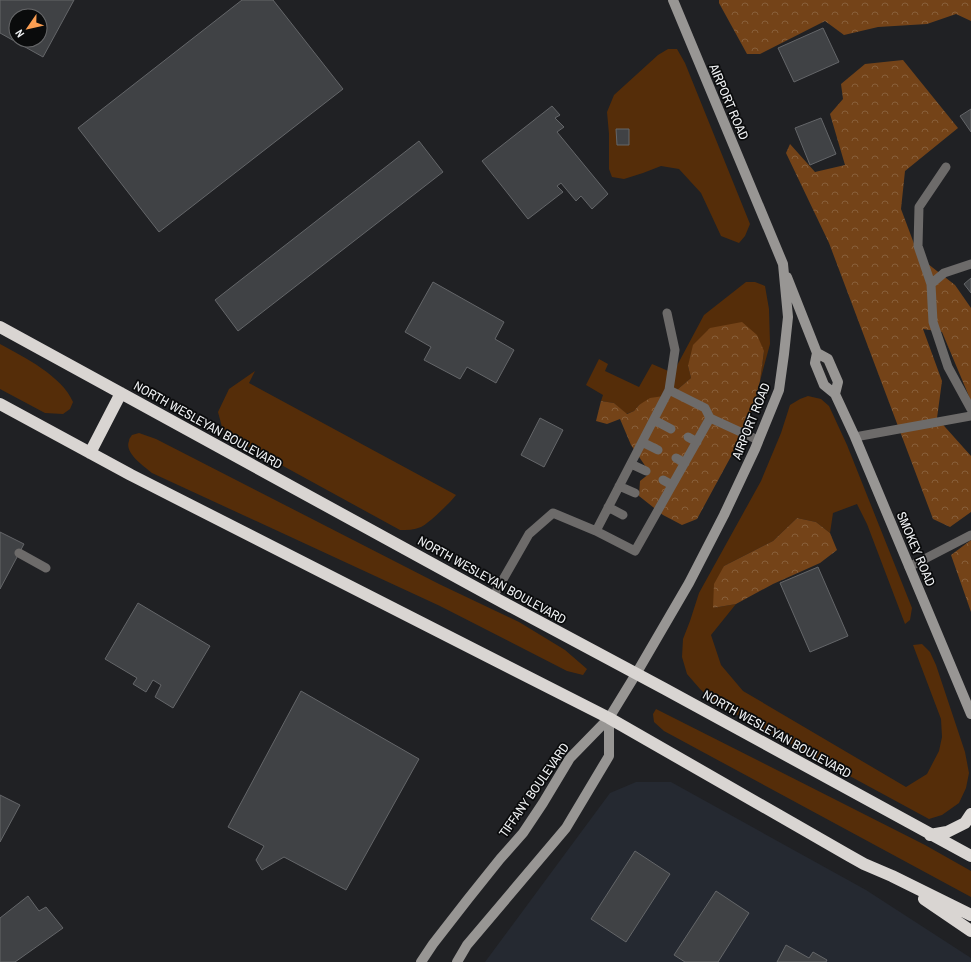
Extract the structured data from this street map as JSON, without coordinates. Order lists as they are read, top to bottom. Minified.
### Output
{"streets":{"highway":["NORTH WESLEYAN BOULEVARD"],"main road":["AIRPORT ROAD","SMOKEY ROAD","TIFFANY BOULEVARD"]},"crossings":[["AIRPORT ROAD","NORTH WESLEYAN BOULEVARD"],["AIRPORT ROAD","SMOKEY ROAD"],["AIRPORT ROAD","TIFFANY BOULEVARD"]],"north":"bottom left"}
